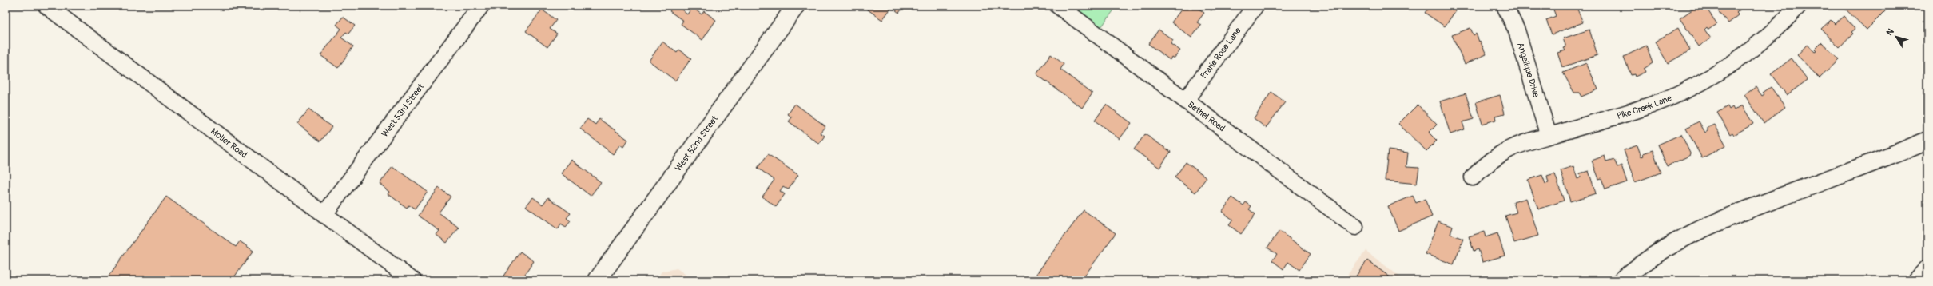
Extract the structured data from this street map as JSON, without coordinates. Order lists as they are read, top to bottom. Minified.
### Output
{"streets":{"main road":["West 52nd Street"],"street":["Prarie Rose Lane","Angelique Drive","Pike Creek Lane","West 53rd Street","Bethel Road","Moller Road"]},"crossings":[["Prarie Rose Lane","Bethel Road"],["Angelique Drive","Pike Creek Lane"],["West 53rd Street","Moller Road"]],"north":"top left"}
